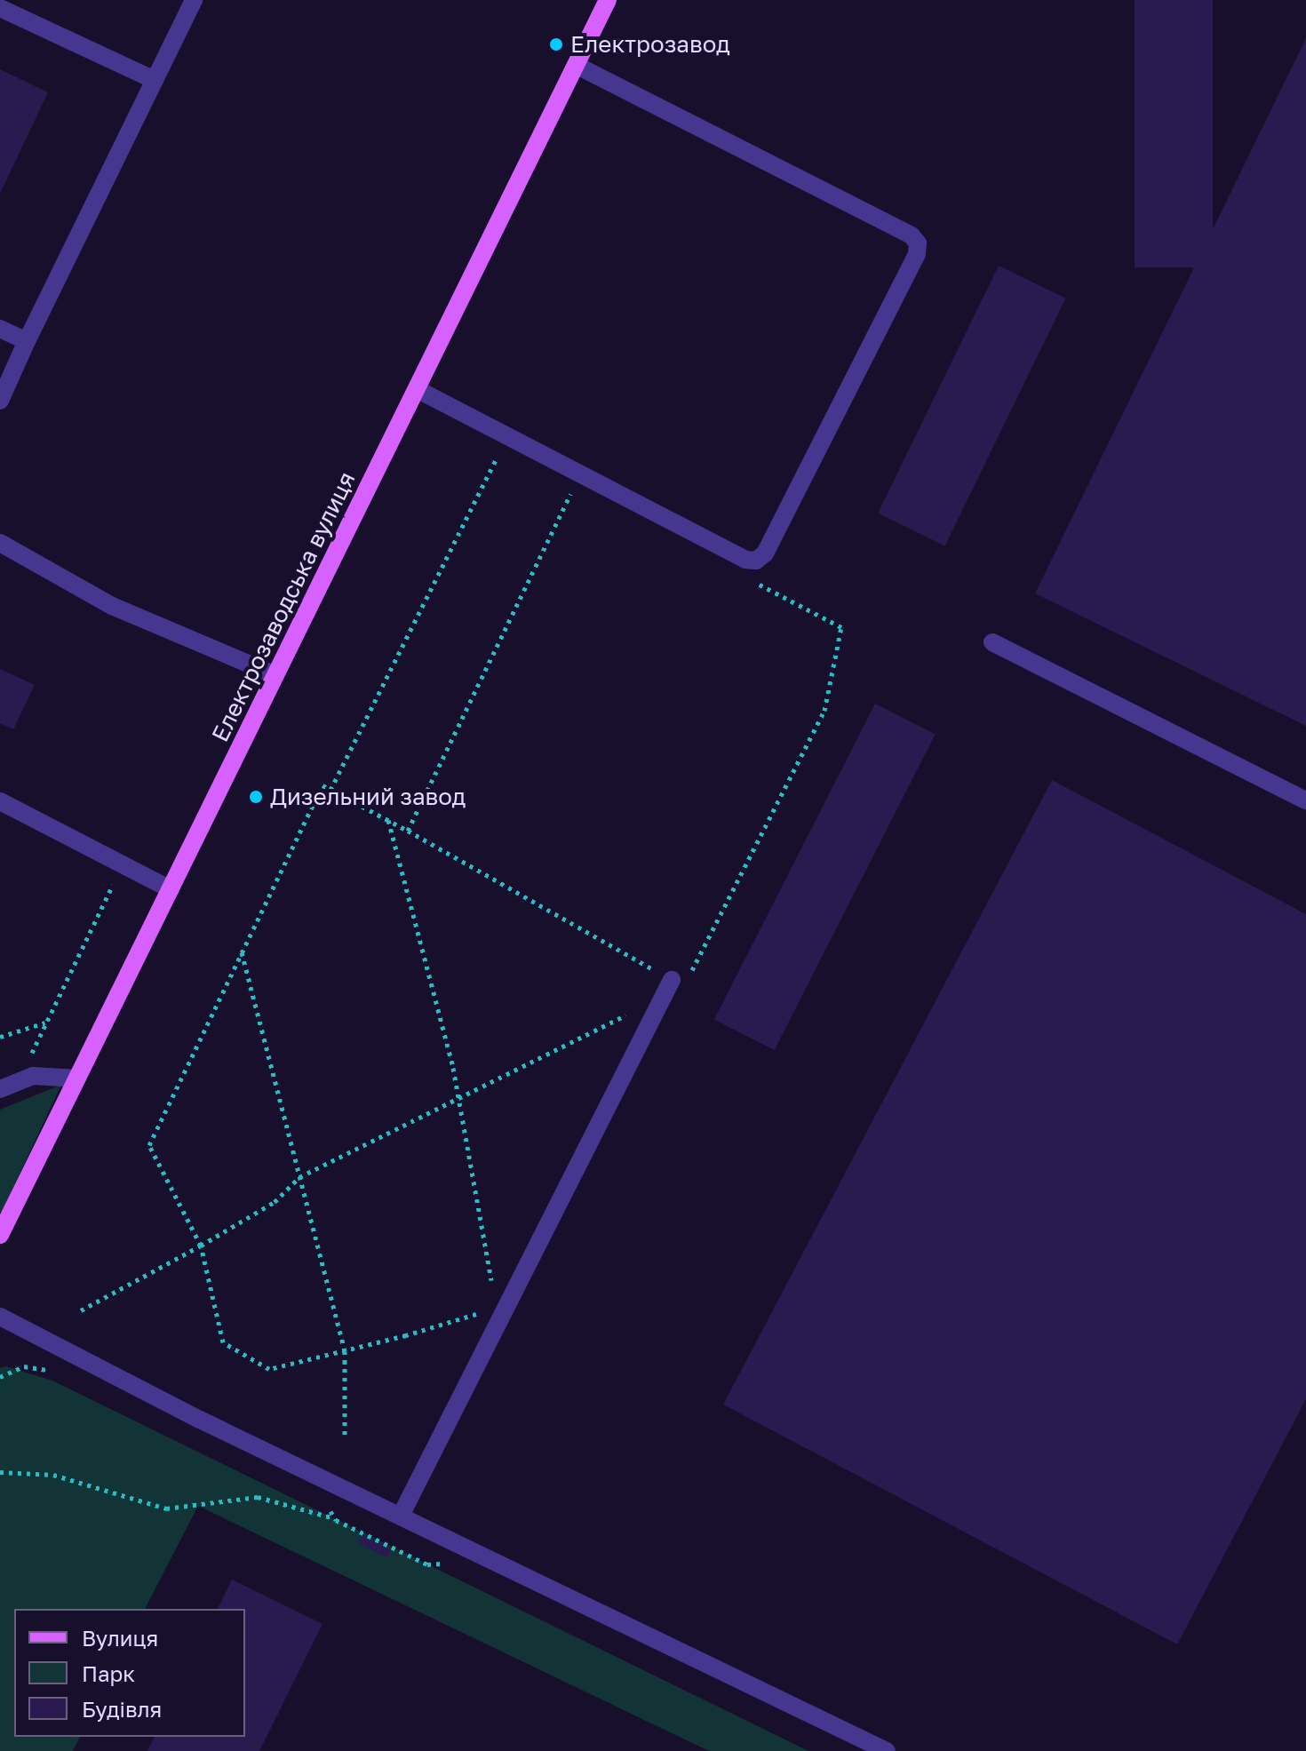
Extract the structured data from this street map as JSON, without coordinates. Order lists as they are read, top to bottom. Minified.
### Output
{"streets":{"main road":["Електрозаводська вулиця"]},"places":["Електрозавод","Дизельний завод"],"legend":["Вулиця","Парк","Будівля"]}
